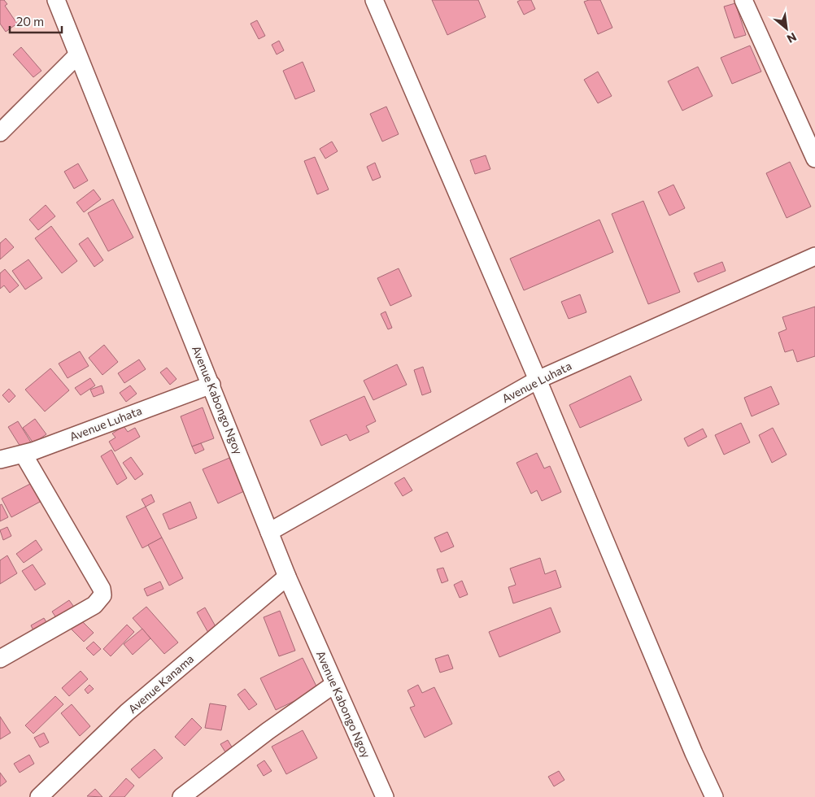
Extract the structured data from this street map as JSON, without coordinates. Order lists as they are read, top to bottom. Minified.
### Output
{"streets":{"street":["Avenue Luhata","Avenue Kabongo Ngoy","Avenue Kanama"]},"crossings":[["Avenue Luhata","Avenue Kabongo Ngoy"],["Avenue Kabongo Ngoy","Avenue Kanama"]],"scale_bar":"20 m","north":"bottom right"}
